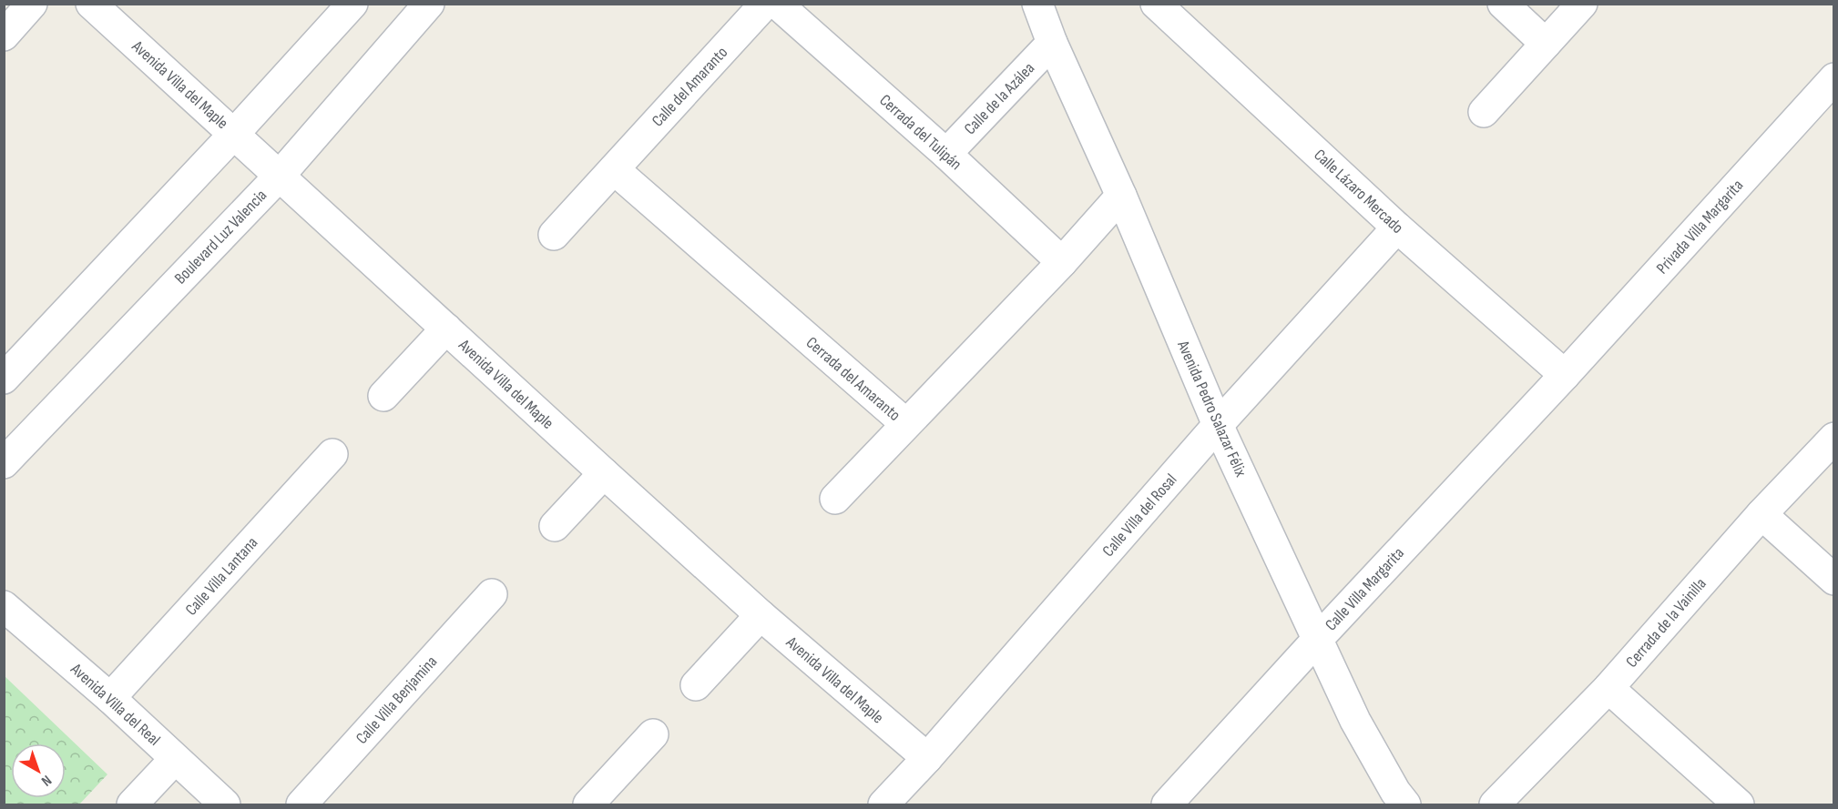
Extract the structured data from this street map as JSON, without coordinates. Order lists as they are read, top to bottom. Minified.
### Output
{"streets":{"street":["Avenida Villa del Maple","Calle del Amaranto","Calle de la Azálea","Cerrada del Tulipán","Calle Lázaro Mercado","Privada Villa Margarita","Boulevard Luz Valencia","Cerrada del Amaranto","Avenida Pedro Salazar Félix","Calle Villa del Rosal","Calle Villa Lantana","Calle Villa Margarita","Cerrada de la Vainilla","Calle Villa Benjamina","Avenida Villa del Real"]},"crossings":[["Avenida Villa del Maple","Boulevard Luz Valencia"],["Avenida Villa del Maple","Calle Villa del Rosal"],["Calle del Amaranto","Cerrada del Amaranto"],["Calle de la Azálea","Cerrada del Tulipán"],["Calle de la Azálea","Avenida Pedro Salazar Félix"],["Cerrada del Tulipán","Cerrada del Amaranto"],["Calle Lázaro Mercado","Privada Villa Margarita"],["Calle Lázaro Mercado","Calle Villa del Rosal"],["Calle Lázaro Mercado","Calle Villa Margarita"],["Privada Villa Margarita","Calle Villa Margarita"],["Cerrada del Amaranto","Avenida Pedro Salazar Félix"],["Avenida Pedro Salazar Félix","Calle Villa del Rosal"],["Avenida Pedro Salazar Félix","Calle Villa Margarita"],["Calle Villa Lantana","Avenida Villa del Real"]],"north":"bottom right"}
